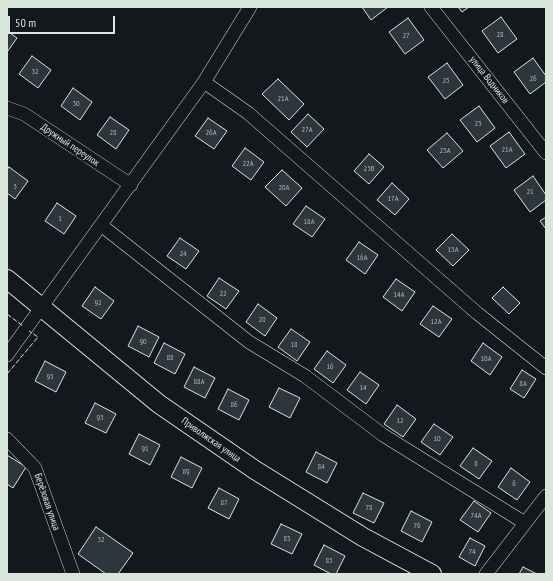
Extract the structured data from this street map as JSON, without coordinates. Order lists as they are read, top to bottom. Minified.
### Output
{"streets":{"main road":["Приволжская улица"],"street":["улица Водников","Дружный переулок","Берёзовая улица"]},"house_numbers":["28","27","32","26","25","21А","30","23","27А","28","26А","21А","23А","22А","23Б","3","20А","21","17А","1","18А","15А","24","16А","22","14А","92","20","12А","90","18","88","10А","16","95","88А","8А","14","86","93","12","10","91","8","84","89","6","87","78","74А","76","85","32","74","83"],"scale_bar":"50 m"}
